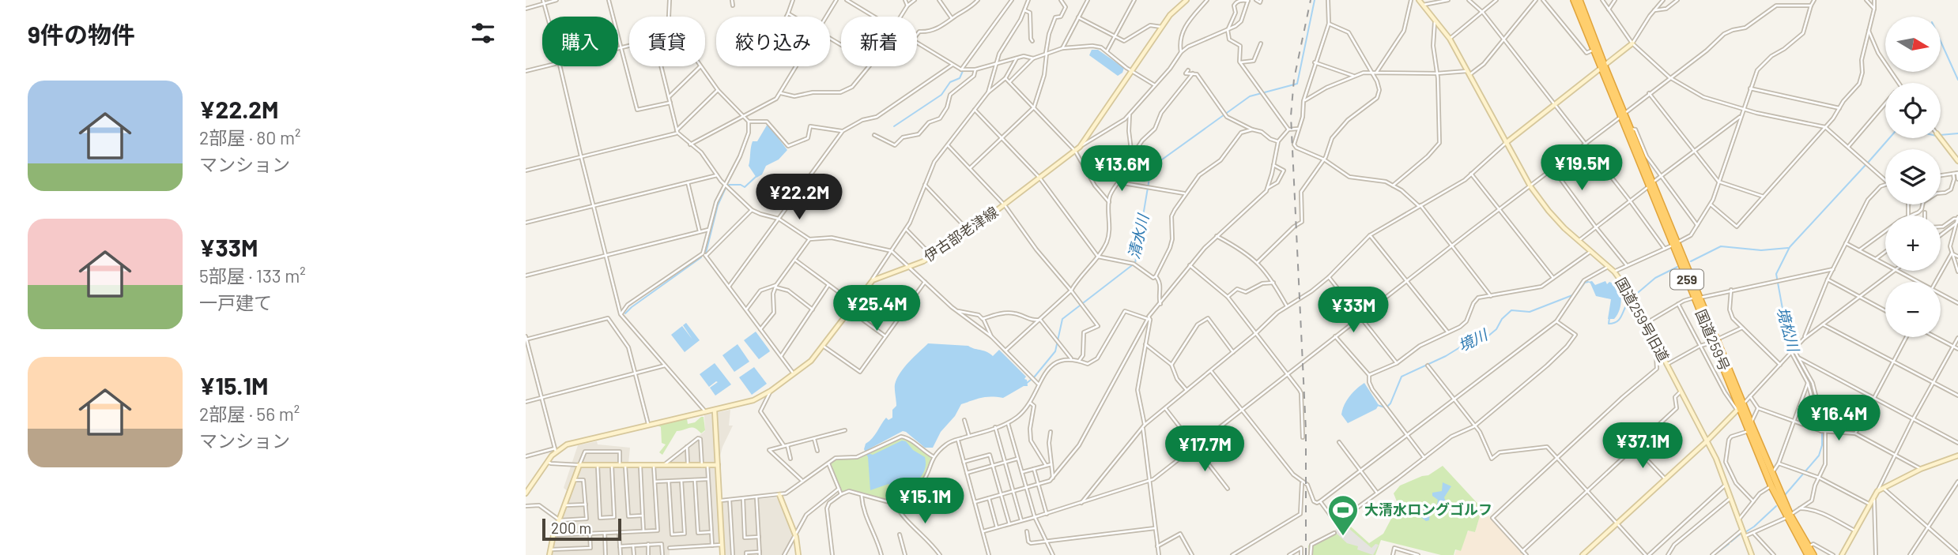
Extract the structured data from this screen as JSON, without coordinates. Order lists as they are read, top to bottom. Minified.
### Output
{"streets":{"highway":["259","国道259号"],"street":["伊古部老津線","国道259号旧道"]},"water":["清水川","境松川","境川"],"places":{"sports":["大清水ロングゴルフ"]},"scale_bar":"200 m","north":"right","page":{"heading":"9件の物件","map_buttons":["+","−"],"chip":["購入","賃貸","絞り込み","新着"],"list":[{"name":"¥22.2M","note":"2部屋 · 80 m² · マンション"},{"name":"¥33M","note":"5部屋 · 133 m² · 一戸建て"},{"name":"¥15.1M","note":"2部屋 · 56 m² · マンション"}],"price":["¥19.5M","¥13.6M","¥22.2M","¥25.4M","¥33M","¥16.4M","¥37.1M","¥17.7M","¥15.1M"],"scale":"200 m"}}
